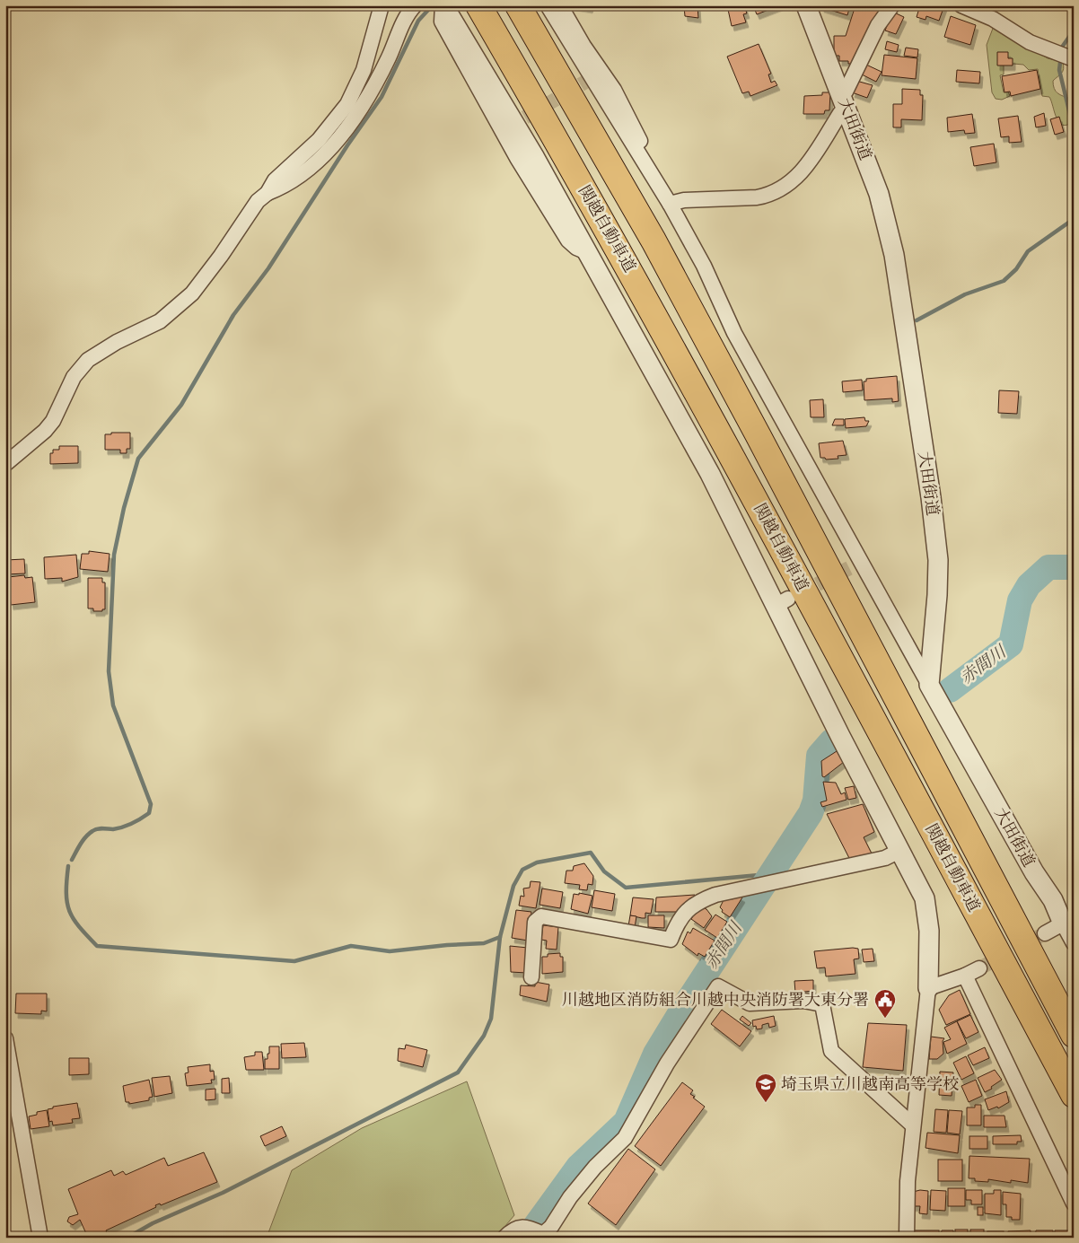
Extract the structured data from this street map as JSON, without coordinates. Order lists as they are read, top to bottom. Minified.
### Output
{"streets":{"highway":["関越自動車道"],"street":["大田街道"]},"water":["赤間川"],"places":{"public building":["川越地区消防組合川越中央消防署大東分署"],"school or university":["埼玉県立川越南高等学校"]}}
